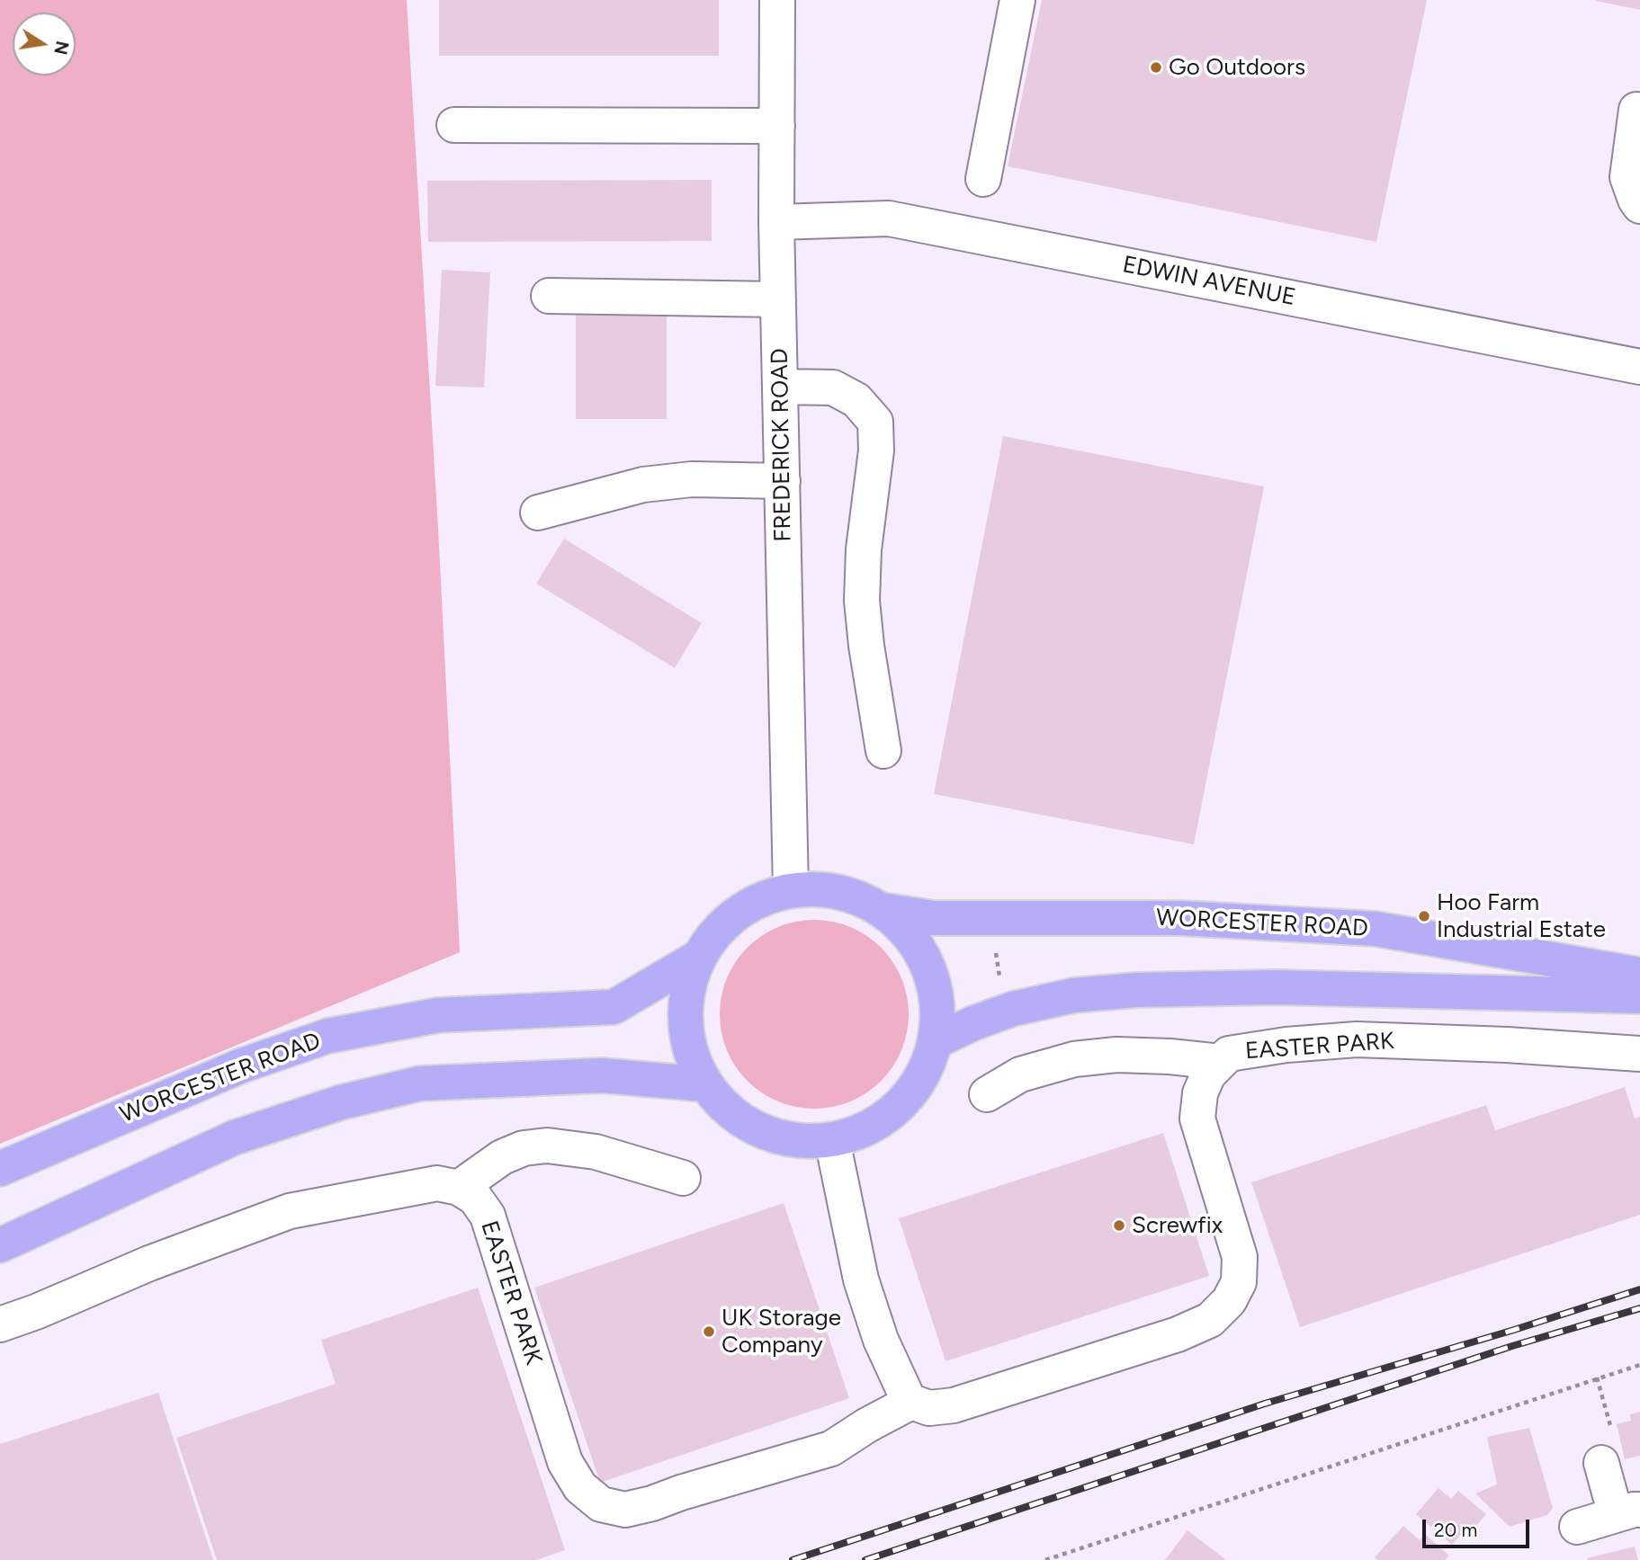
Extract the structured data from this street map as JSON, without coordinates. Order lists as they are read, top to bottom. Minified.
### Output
{"streets":{"highway":["WORCESTER ROAD"],"street":["EDWIN AVENUE","FREDERICK ROAD","EASTER PARK"]},"crossings":[["EDWIN AVENUE","FREDERICK ROAD"],["FREDERICK ROAD","WORCESTER ROAD"]],"places":["Go Outdoors","Hoo Farm Industrial Estate","Screwfix","UK Storage Company"],"scale_bar":"20 m","north":"right"}
